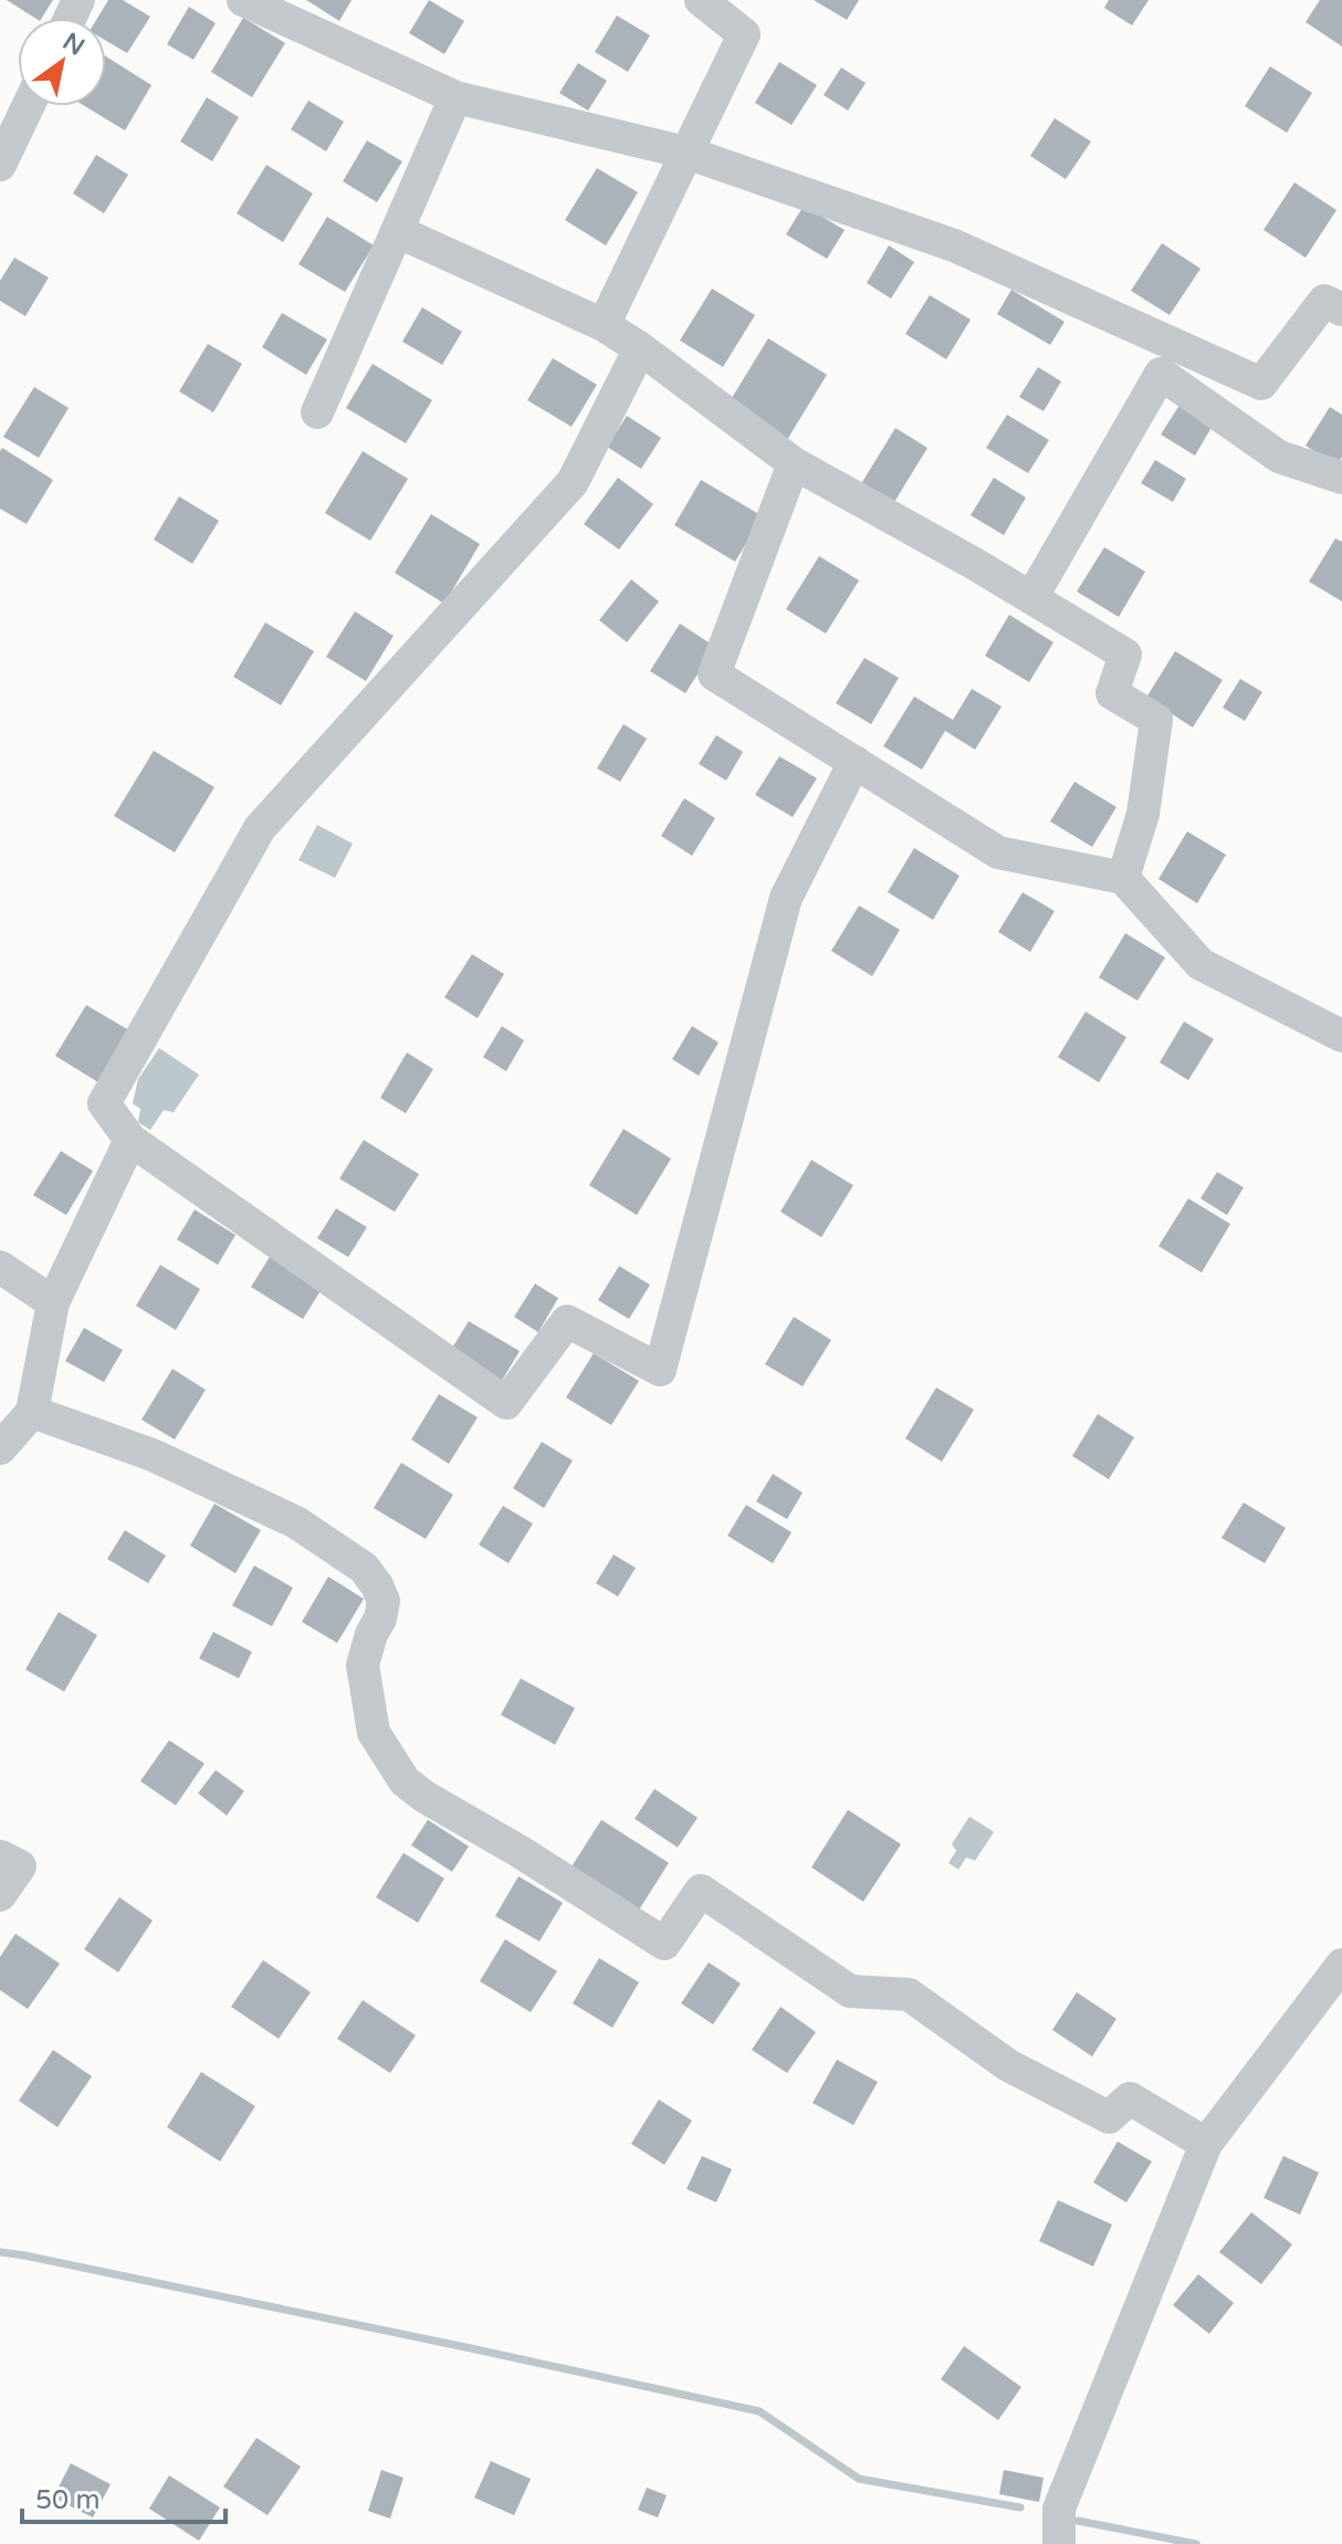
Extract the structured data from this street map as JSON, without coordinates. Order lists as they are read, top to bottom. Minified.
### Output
{"scale_bar":"50 m","north":"top right"}
